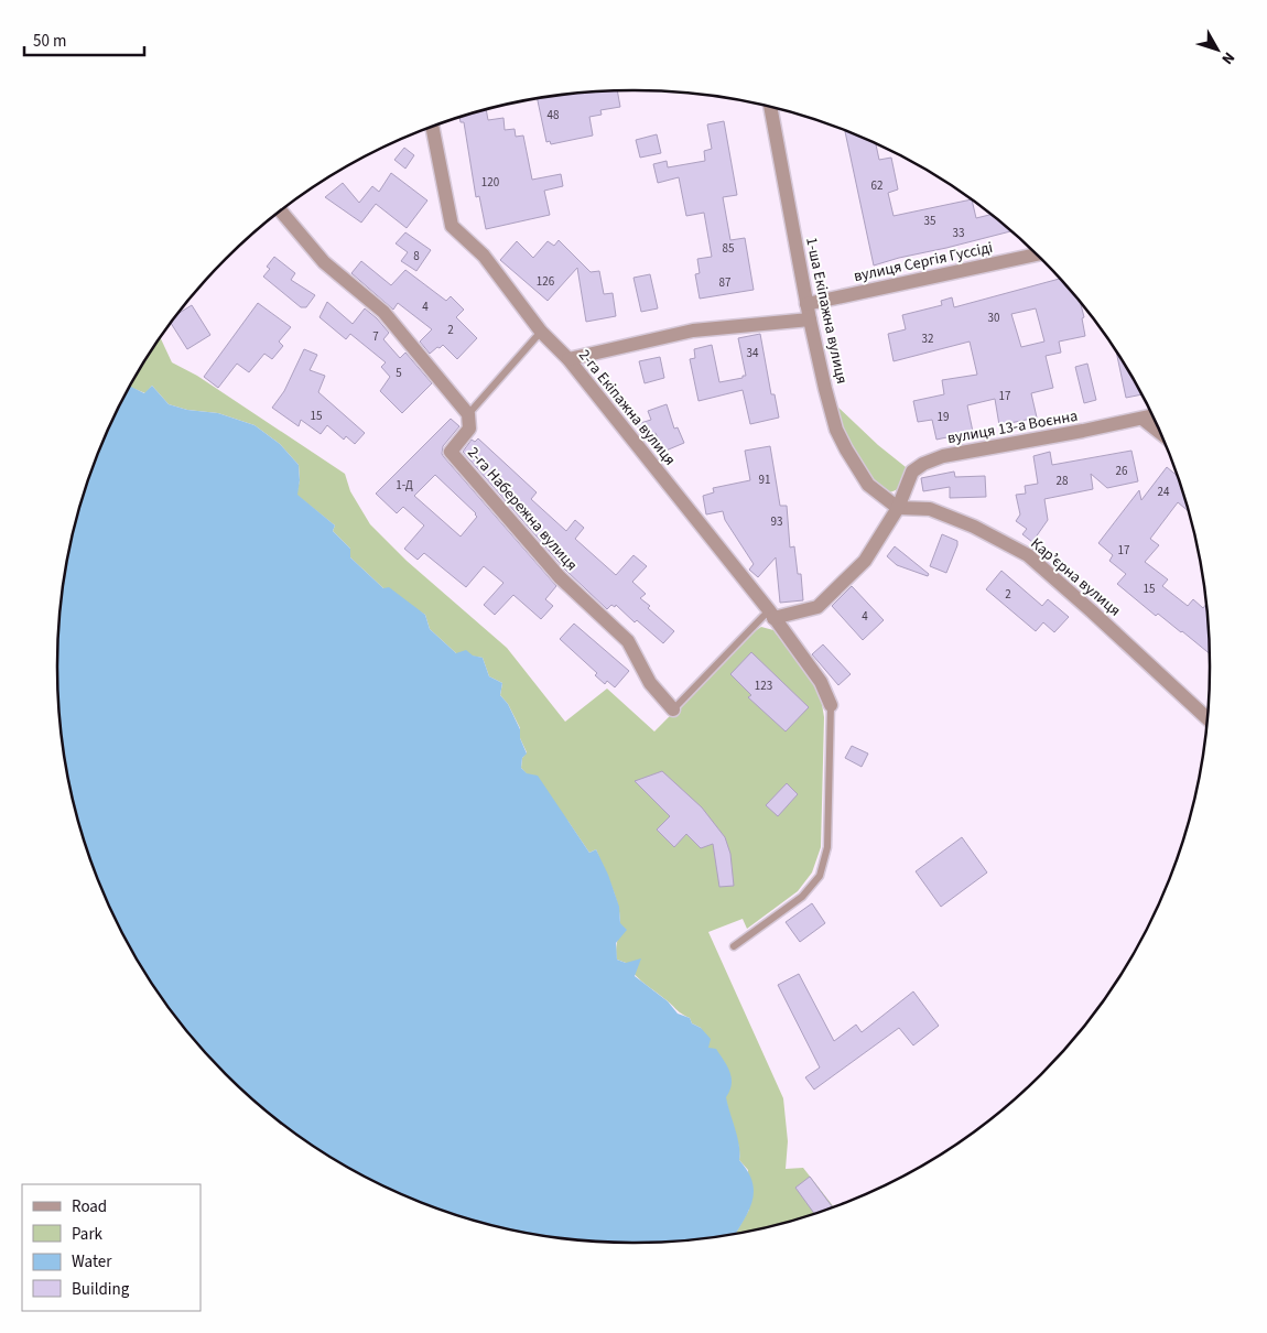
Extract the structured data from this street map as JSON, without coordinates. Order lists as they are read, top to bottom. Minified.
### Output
{"streets":{"street":["вулиця Сергія Гуссіді","1-ша Екіпажна вулиця","2-га Екіпажна вулиця","вулиця 13-а Воєнна","2-га Набережна вулиця","Карʼєрна вулиця"]},"crossings":[["вулиця Сергія Гуссіді","1-ша Екіпажна вулиця"],["1-ша Екіпажна вулиця","вулиця 13-а Воєнна"],["1-ша Екіпажна вулиця","Карʼєрна вулиця"],["вулиця 13-а Воєнна","Карʼєрна вулиця"]],"house_numbers":["48","120","62","35","33","85","8","126","87","4","30","2","7","32","34","5","17","15","19","26","91","28","1-Д","24","93","17","15","2","4","123"],"legend":["Road","Park","Water","Building"],"scale_bar":"50 m","north":"bottom right"}
